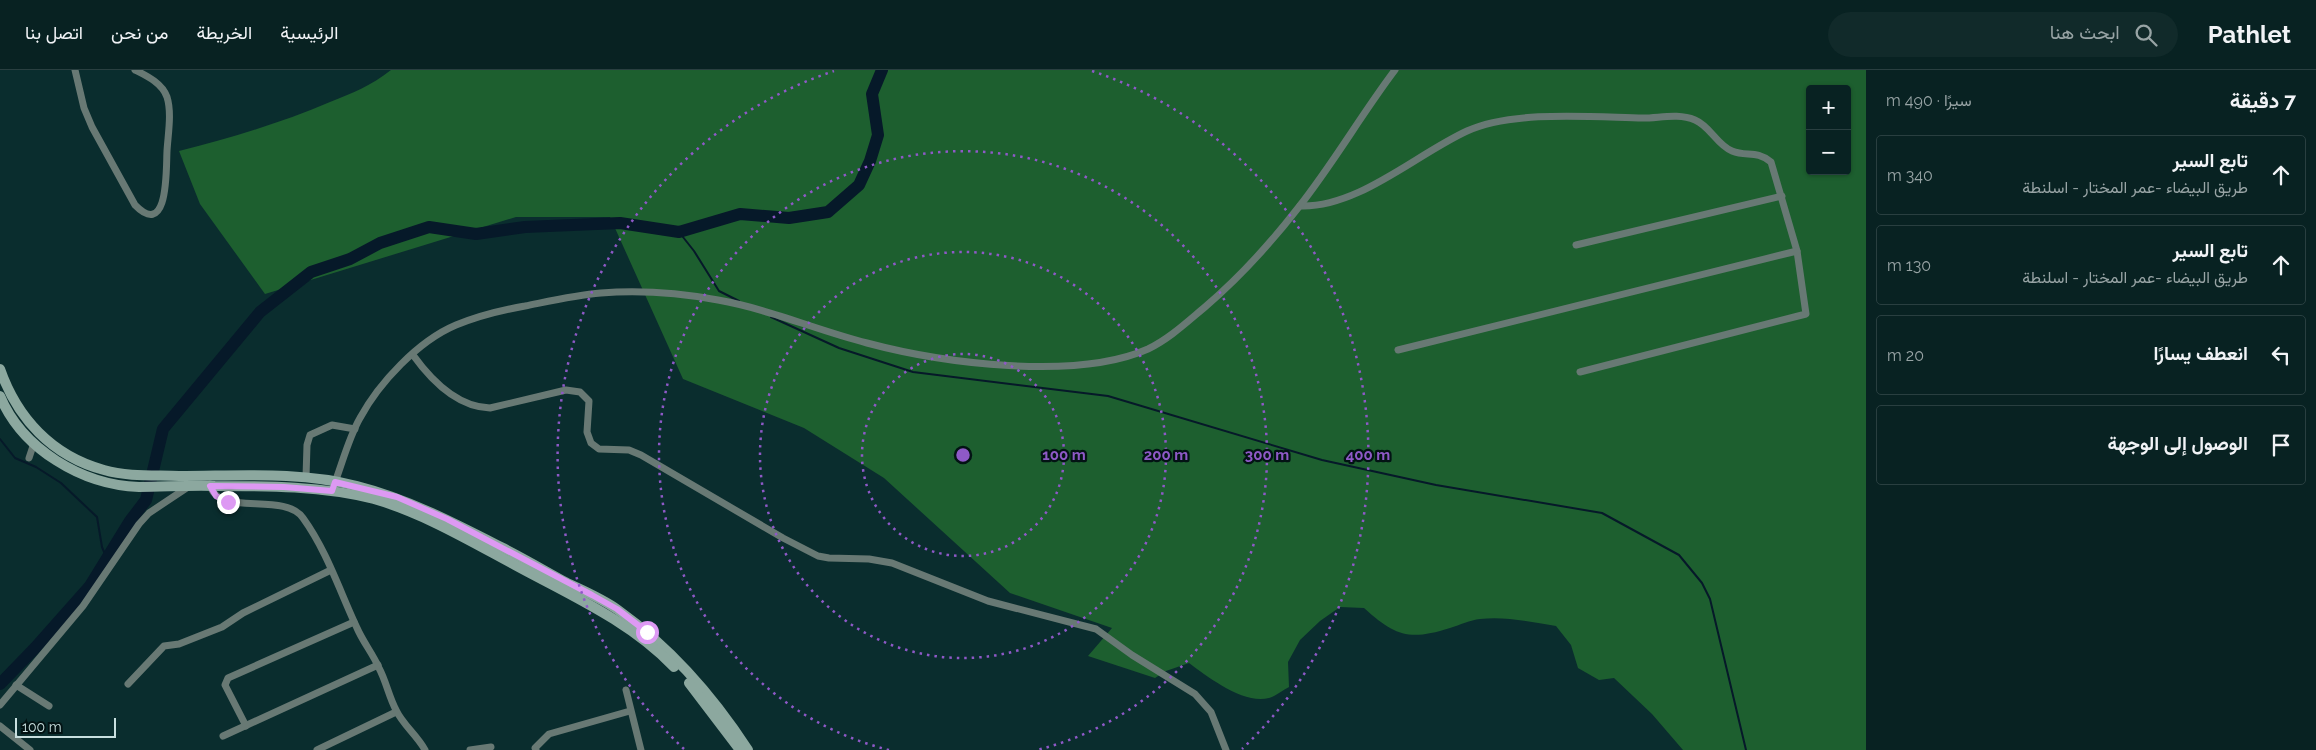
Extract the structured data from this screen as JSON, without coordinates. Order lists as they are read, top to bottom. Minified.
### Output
{"scale_bar":"100 m","page":{"header":"Pathlet","search":"ابحث هنا","nav":["الرئيسية","الخريطة","من نحن","اتصل بنا"],"heading":["7 دقيقة","سيرًا · 490 m"],"map_buttons":["+","−"],"list":[["تابع السير","طريق البيضاء -عمر المختار - اسلنطة","340 m"],["تابع السير","طريق البيضاء -عمر المختار - اسلنطة","130 m"],["انعطف يسارًا","20 m"],"الوصول إلى الوجهة"],"scale":"100 m"},"rings":["100 m","200 m","300 m","400 m"]}
